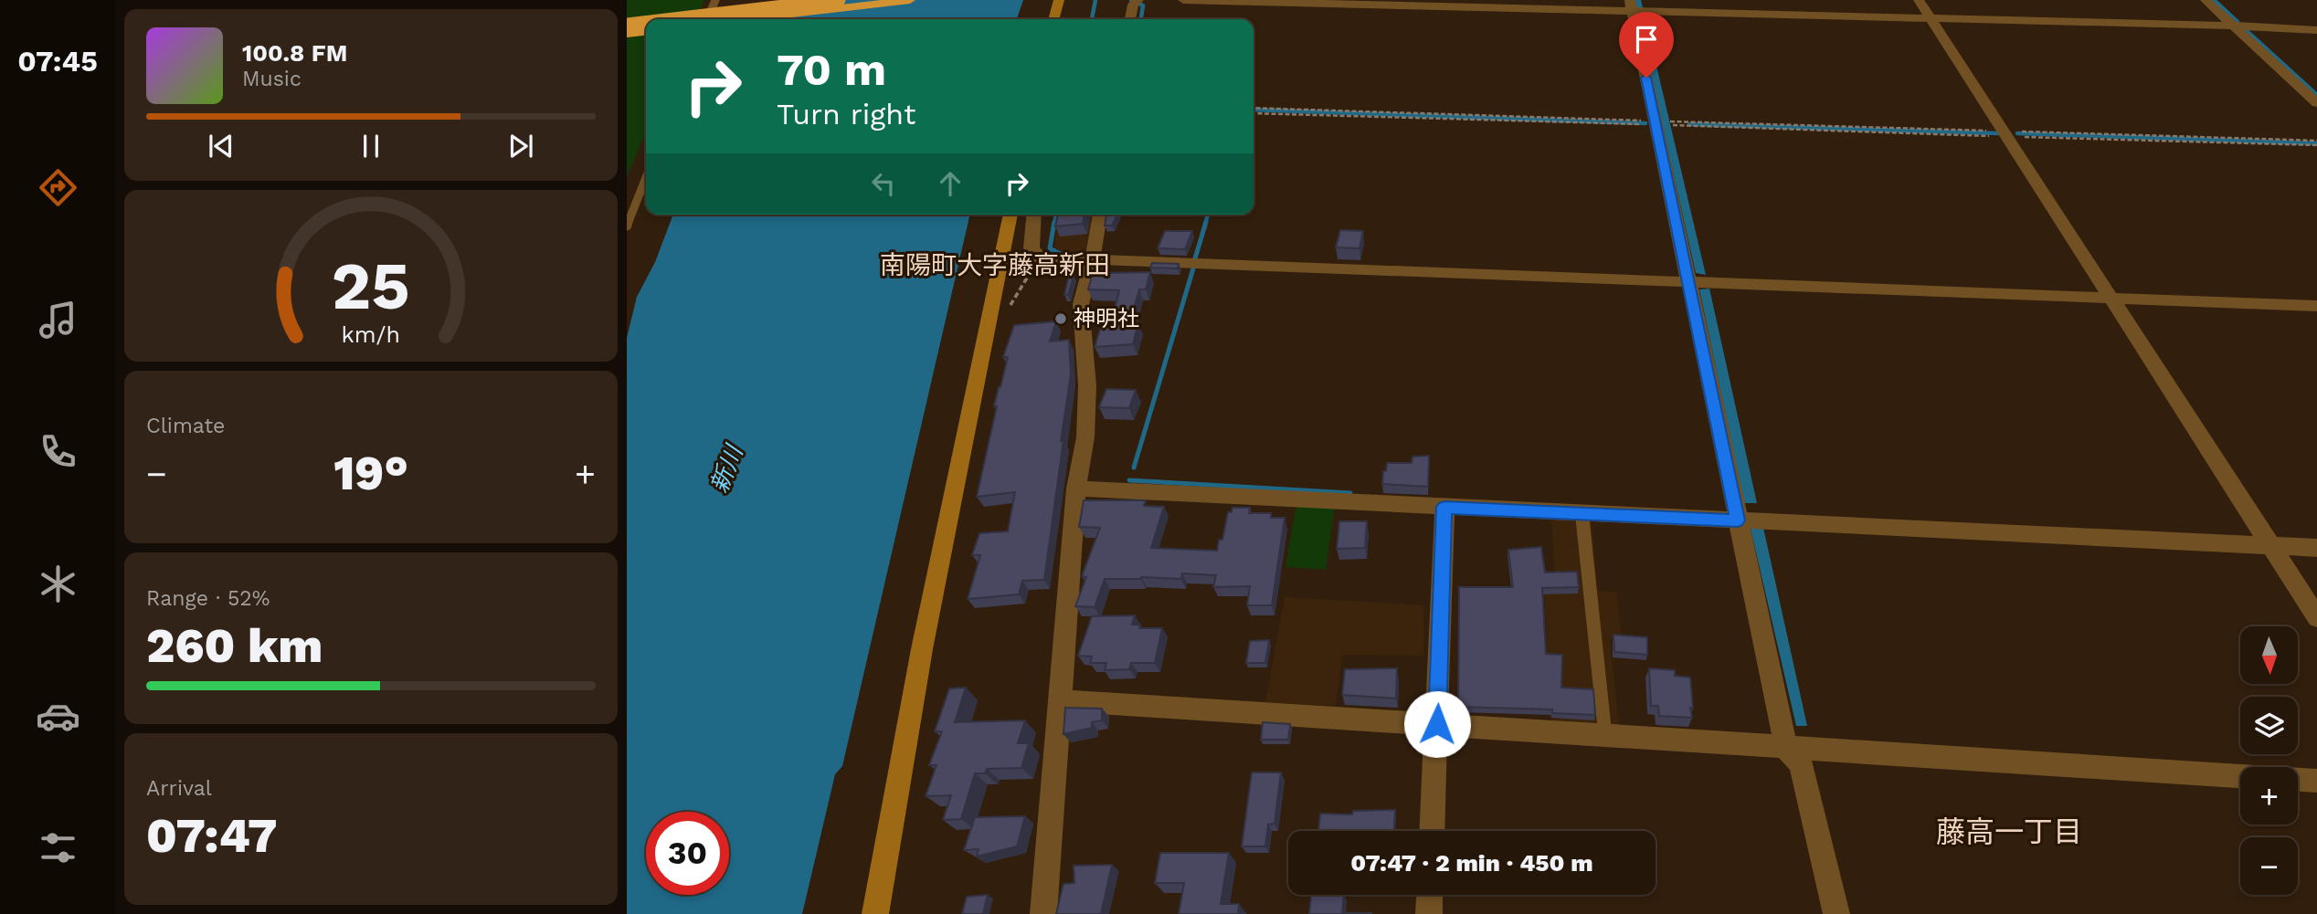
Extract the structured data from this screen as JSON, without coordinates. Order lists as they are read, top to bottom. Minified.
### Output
{"districts":["南陽町大字藤高新田","藤高一丁目"],"water":["新川"],"places":["神明社"],"north":"bottom","page":{"tabs":"07:45","turn":["70 m","Turn right"],"song":["100.8 FM","Music"],"tile":["Climate",["Range · 52%","260 km"],["Arrival","07:47"]],"heat":["−","19°","+"],"map_buttons":["+","−"],"limit":"30","trip":"07:47 · 2 min · 450 m","gauge":["25","km/h"]}}
